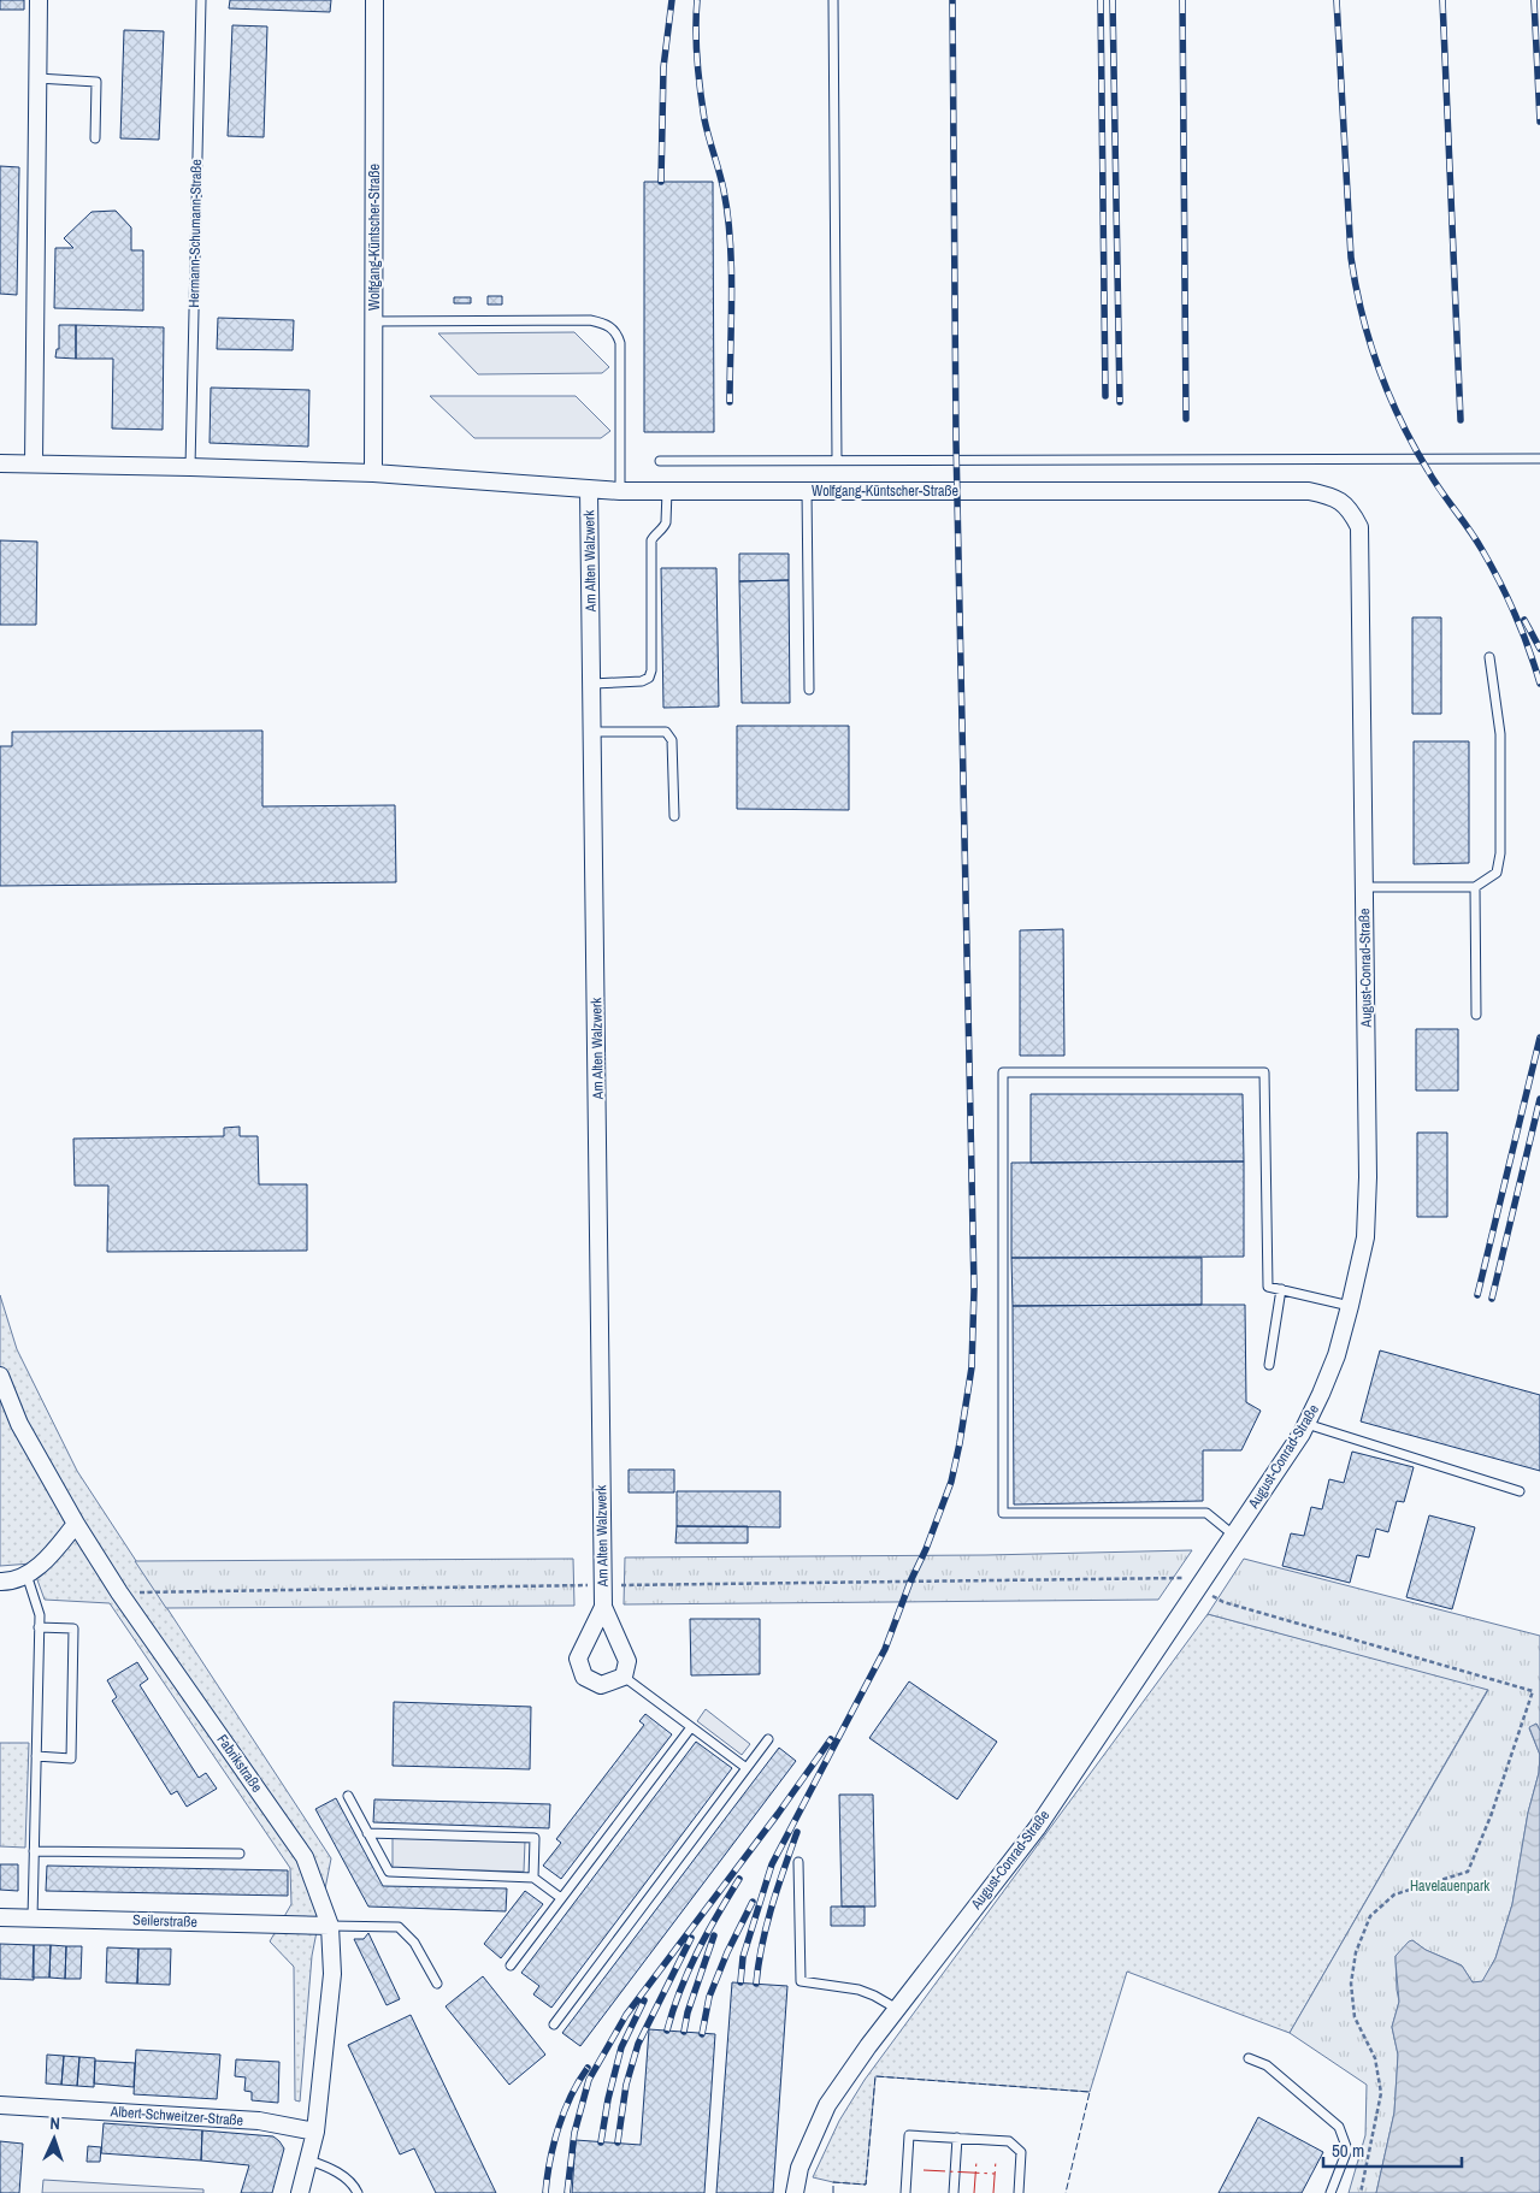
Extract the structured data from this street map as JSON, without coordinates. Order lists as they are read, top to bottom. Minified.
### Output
{"streets":{"street":["Wolfgang-Küntscher-Straße","Am Alten Walzwerk","August-Conrad-Straße","Fabrikstraße","Seilerstraße","Albert-Schweitzer-Straße"],"lane":["Hermann-Schumann-Straße"]},"crossings":[["Hermann-Schumann-Straße","Wolfgang-Küntscher-Straße"],["Wolfgang-Küntscher-Straße","Am Alten Walzwerk"],["Wolfgang-Küntscher-Straße","August-Conrad-Straße"],["Fabrikstraße","Seilerstraße"],["Fabrikstraße","Albert-Schweitzer-Straße"]],"parks":["Havelauenpark"],"scale_bar":"50 m","north":"top"}
